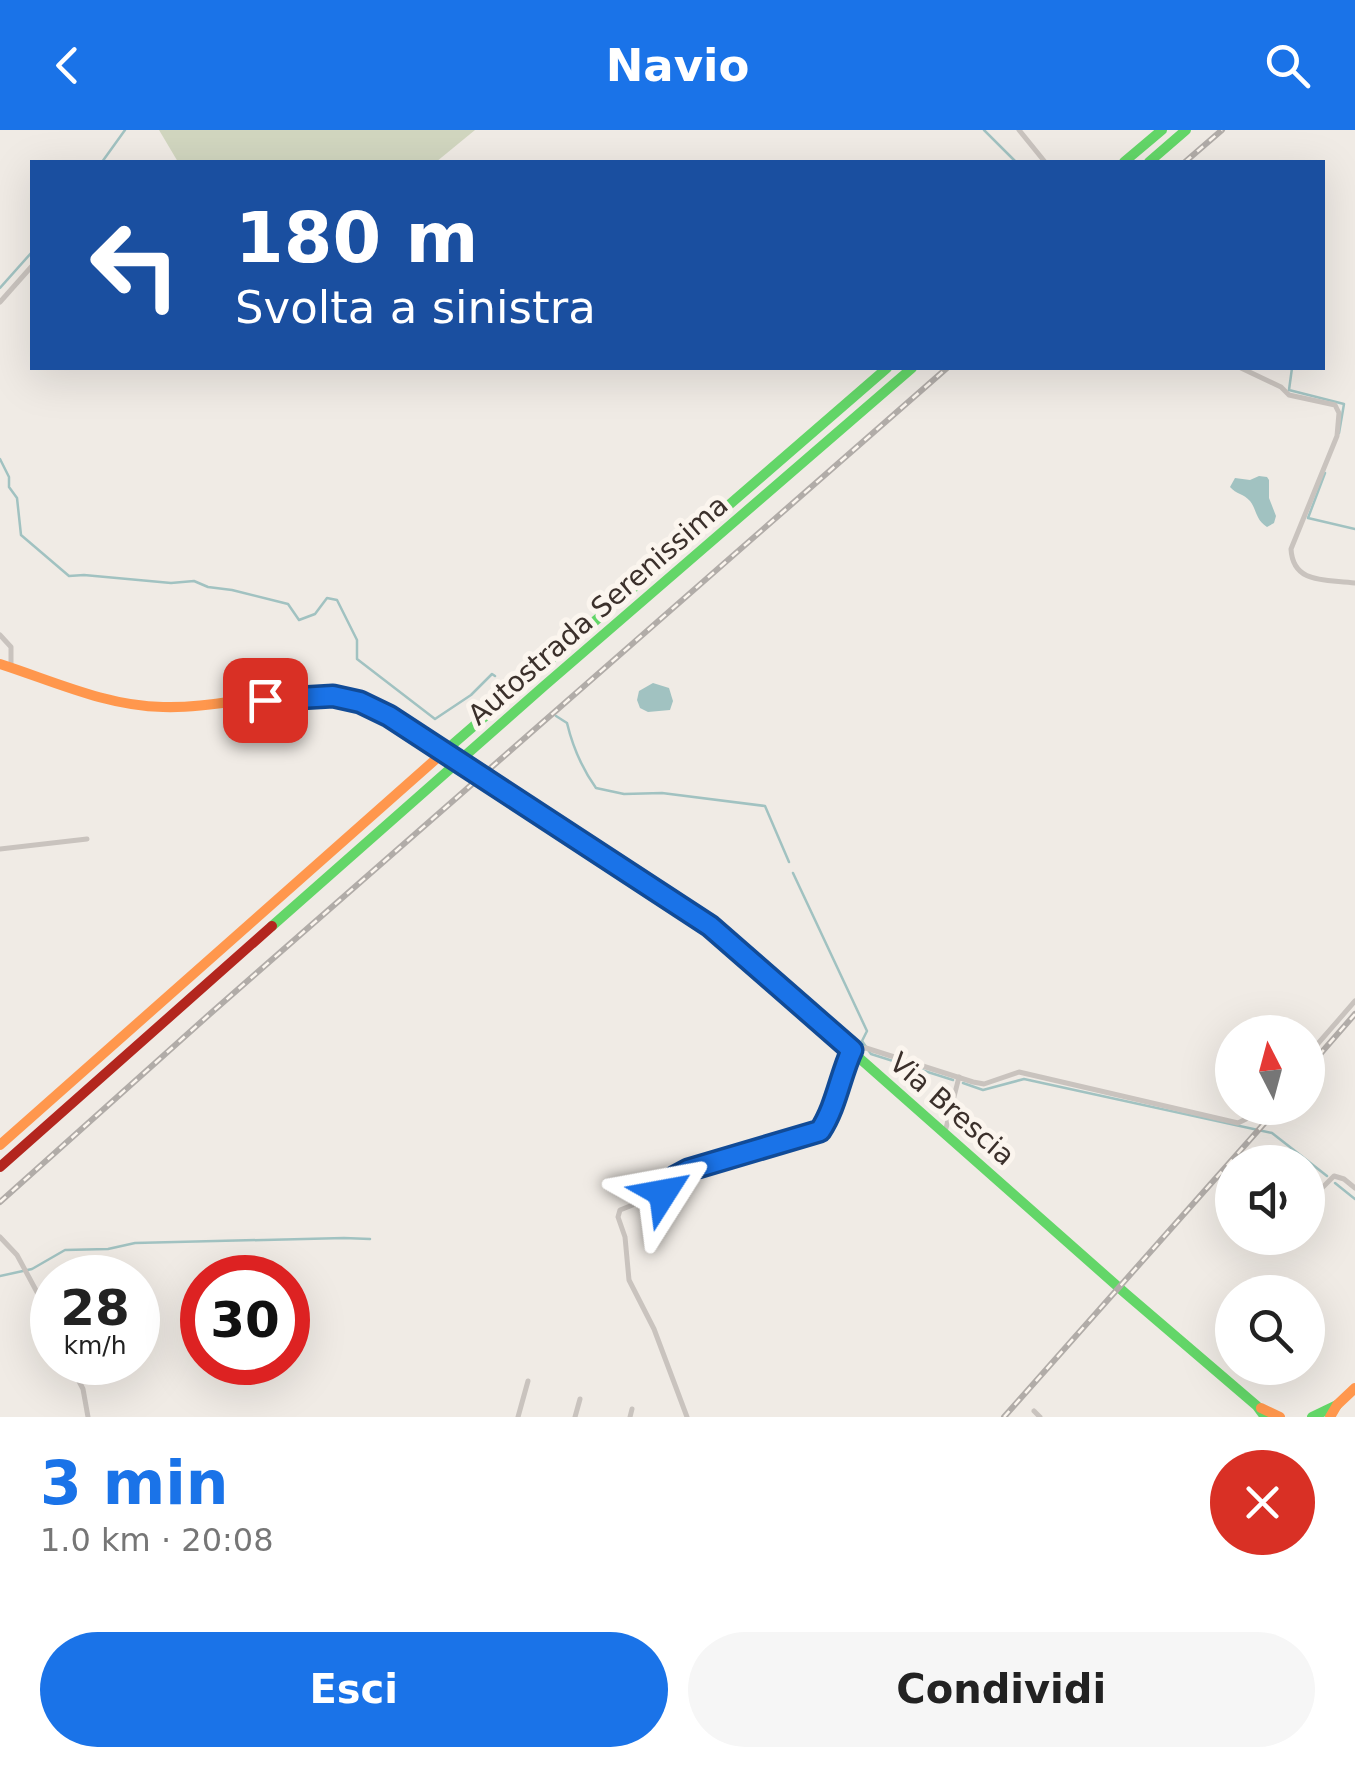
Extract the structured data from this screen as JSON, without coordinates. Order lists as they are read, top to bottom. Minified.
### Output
{"streets":{"main road":["Autostrada Serenissima","Via Brescia"]},"north":"top","page":{"header":"Navio","turn":["180 m","Svolta a sinistra"],"speed":"28 km/h","limit":"30","heading":["3 min","1.0 km · 20:08"],"buttons":["Esci","Condividi"]}}
